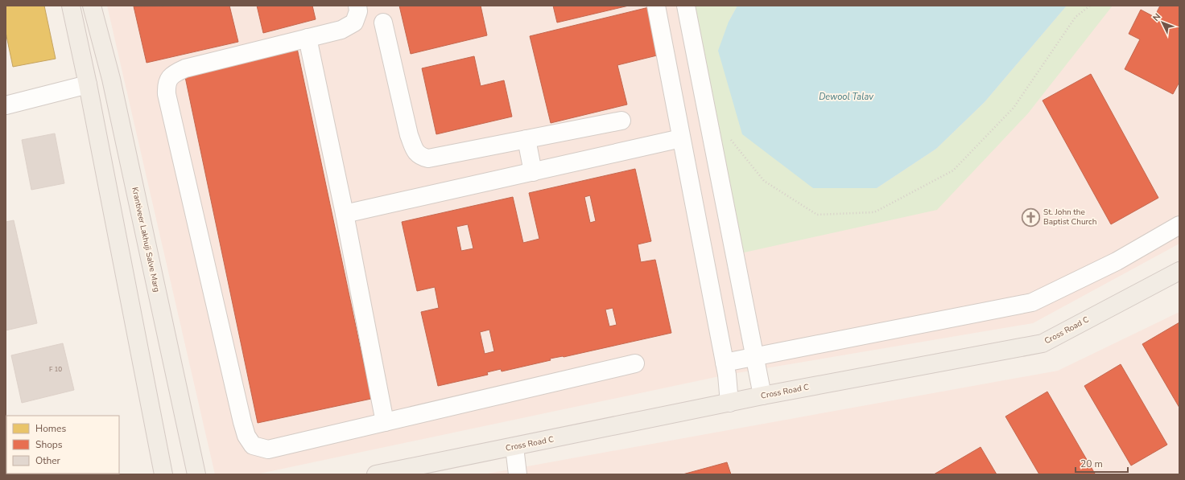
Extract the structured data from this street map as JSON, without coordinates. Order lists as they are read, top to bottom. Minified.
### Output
{"streets":{"main road":["Krantiveer Lakhuji Salve Marg","Cross Road C"]},"water":["Dewool Talav"],"places":{"church":["St. John the Baptist Church"]},"house_numbers":["F 10"],"legend":["Homes","Shops","Other"],"scale_bar":"20 m","north":"top left"}
